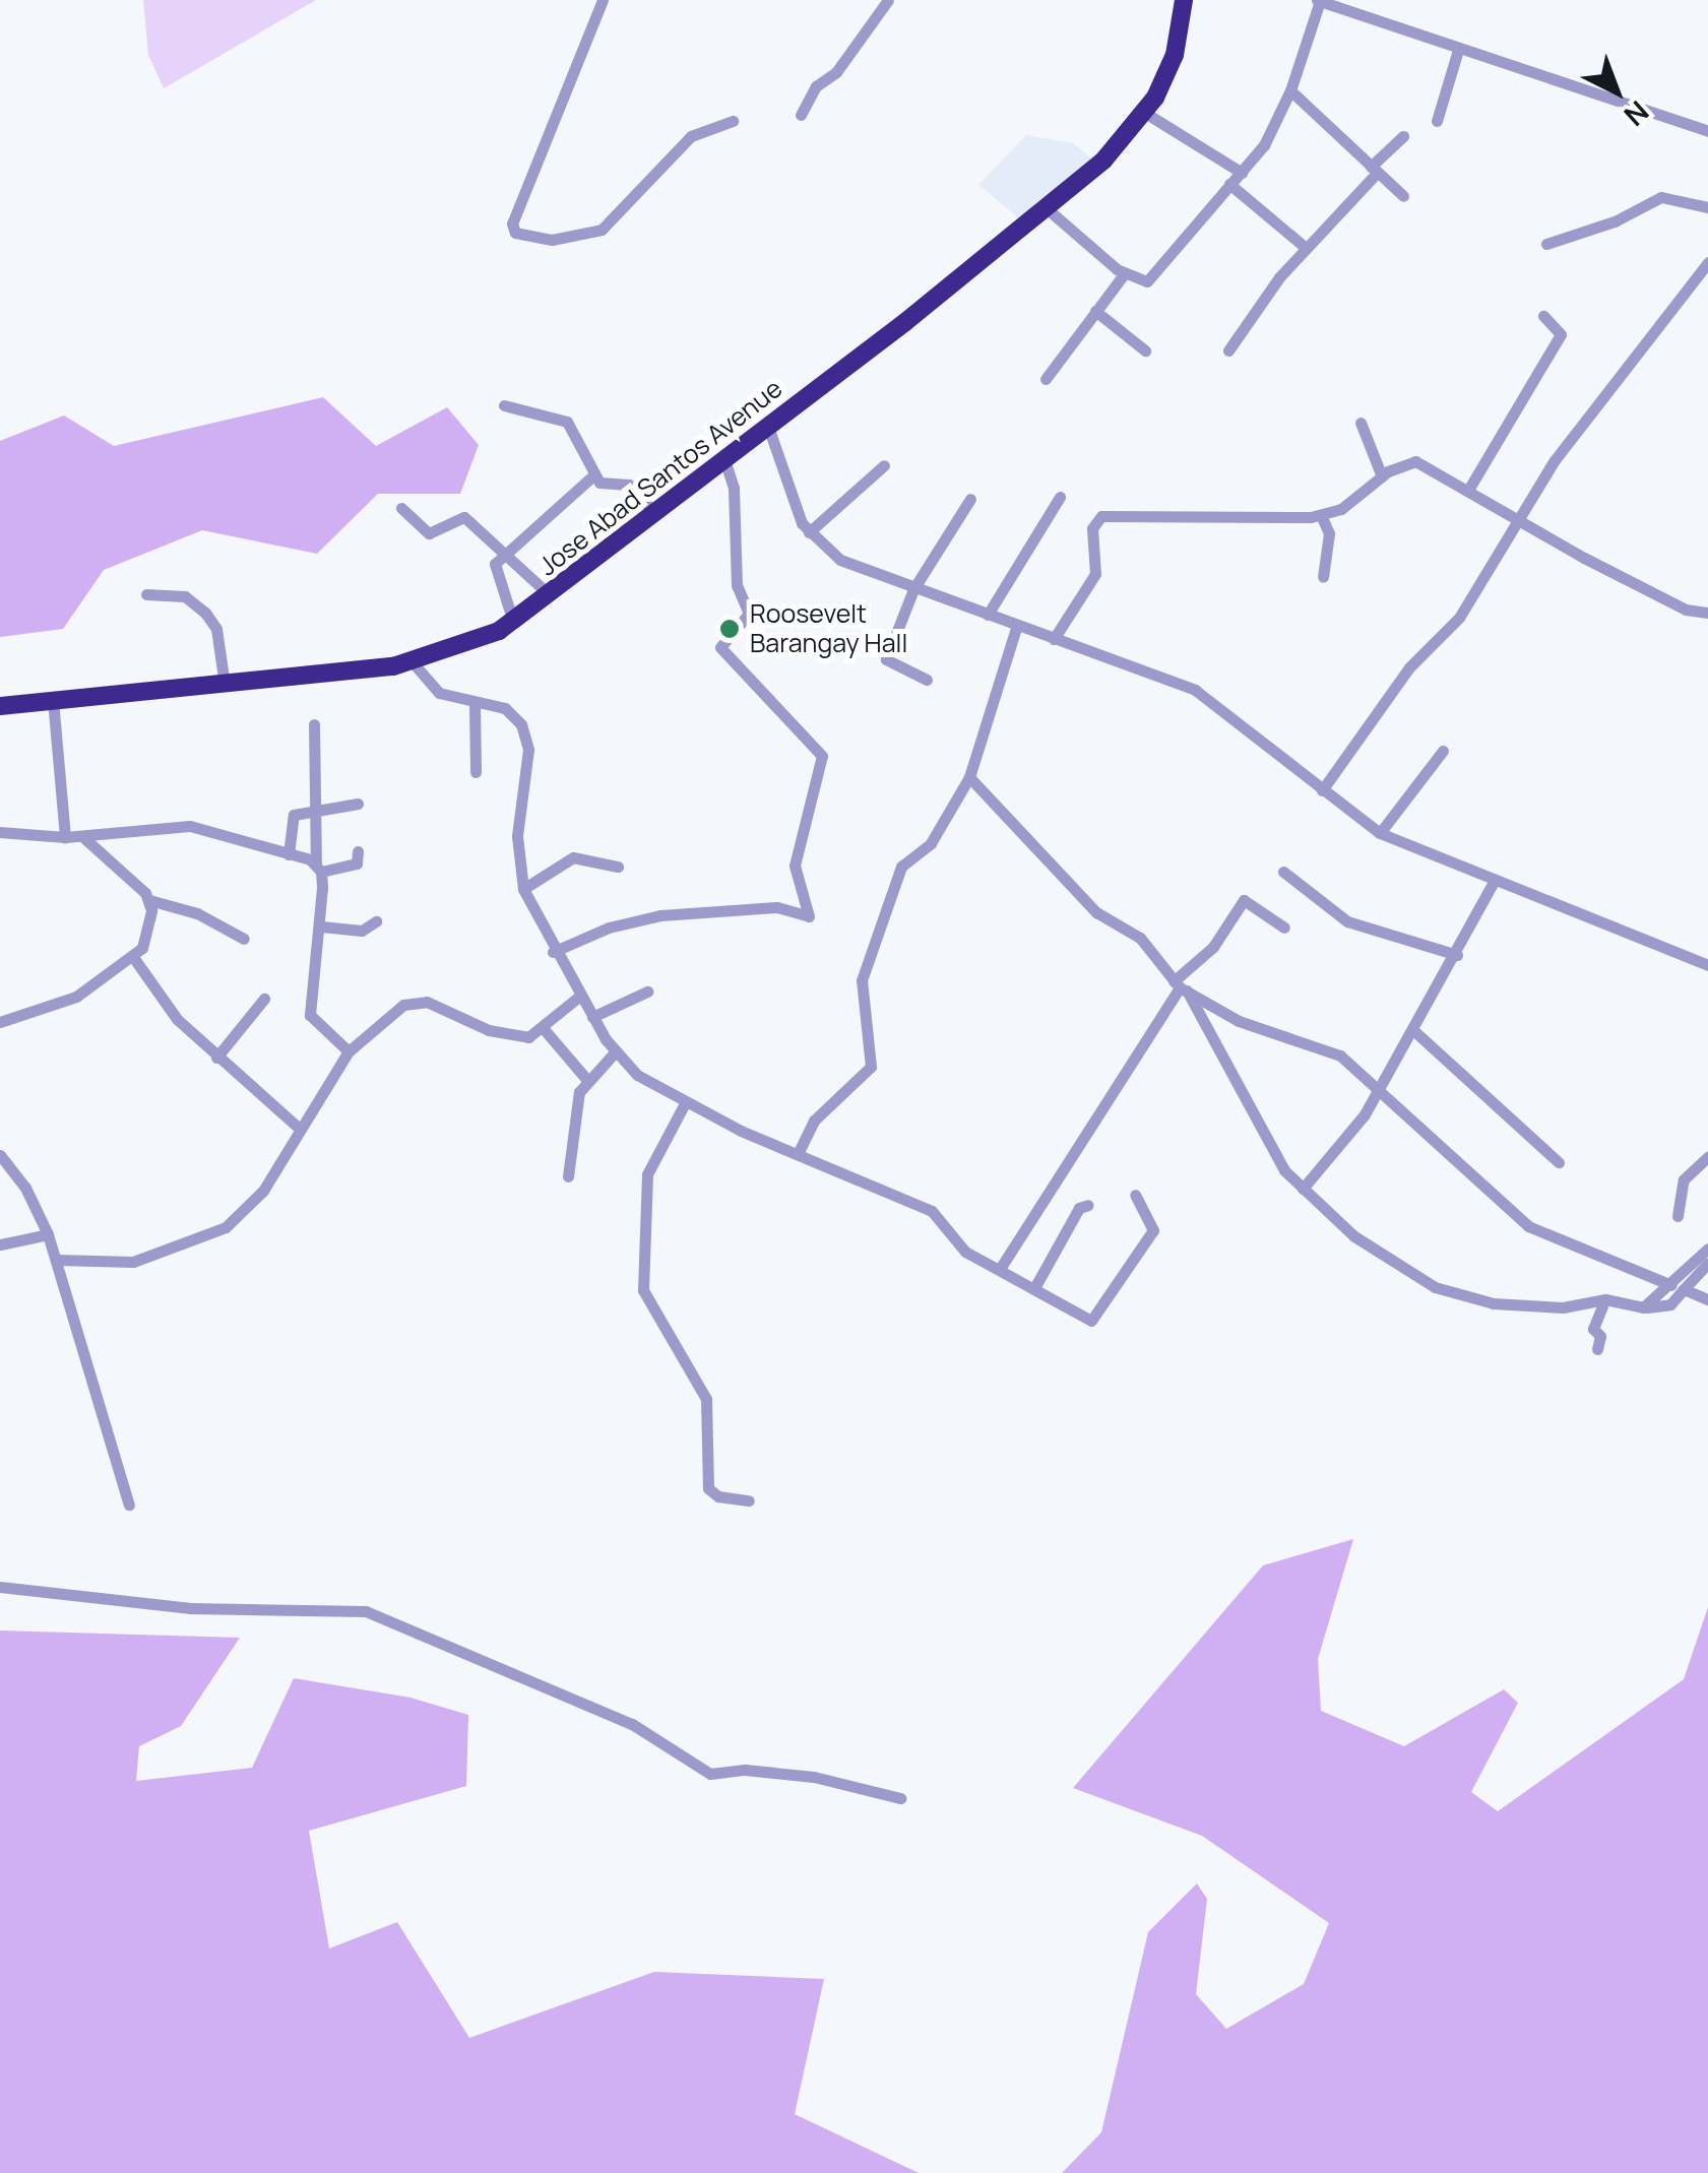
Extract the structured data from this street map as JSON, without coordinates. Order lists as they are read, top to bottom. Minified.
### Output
{"streets":{"highway":["Jose Abad Santos Avenue"]},"places":["Roosevelt Barangay Hall"],"north":"bottom right"}
